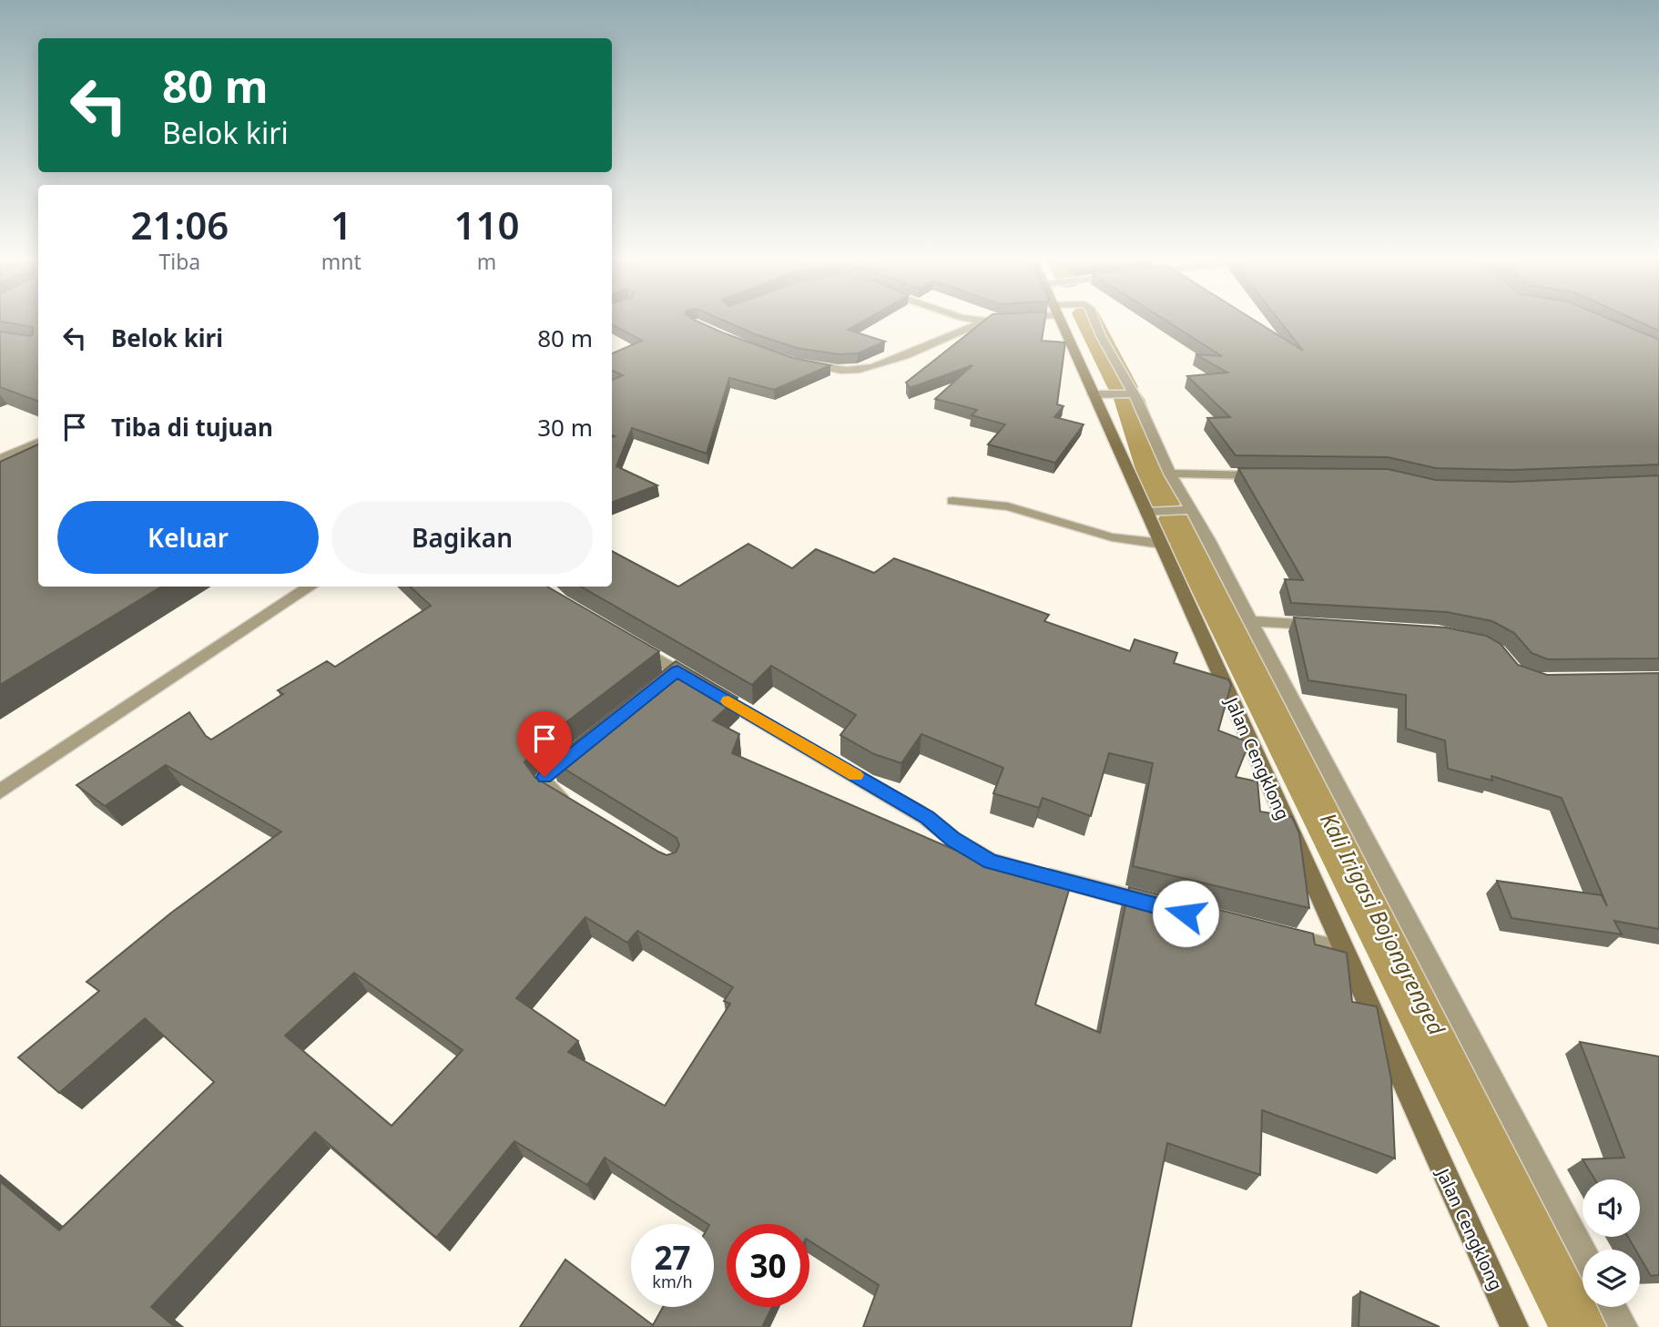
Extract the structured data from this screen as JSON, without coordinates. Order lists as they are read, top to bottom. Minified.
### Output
{"streets":{"main road":["Jalan Cengklong"]},"water":["Kali Irigasi Bojongrenged"],"page":{"turn":["80 m","Belok kiri"],"eta":["21:06","Tiba","1","mnt","110","m"],"list":[{"name":"Belok kiri","value":"80 m"},{"name":"Tiba di tujuan","value":"30 m"}],"buttons":["Keluar","Bagikan"],"speed":"27 km/h","limit":"30"}}
